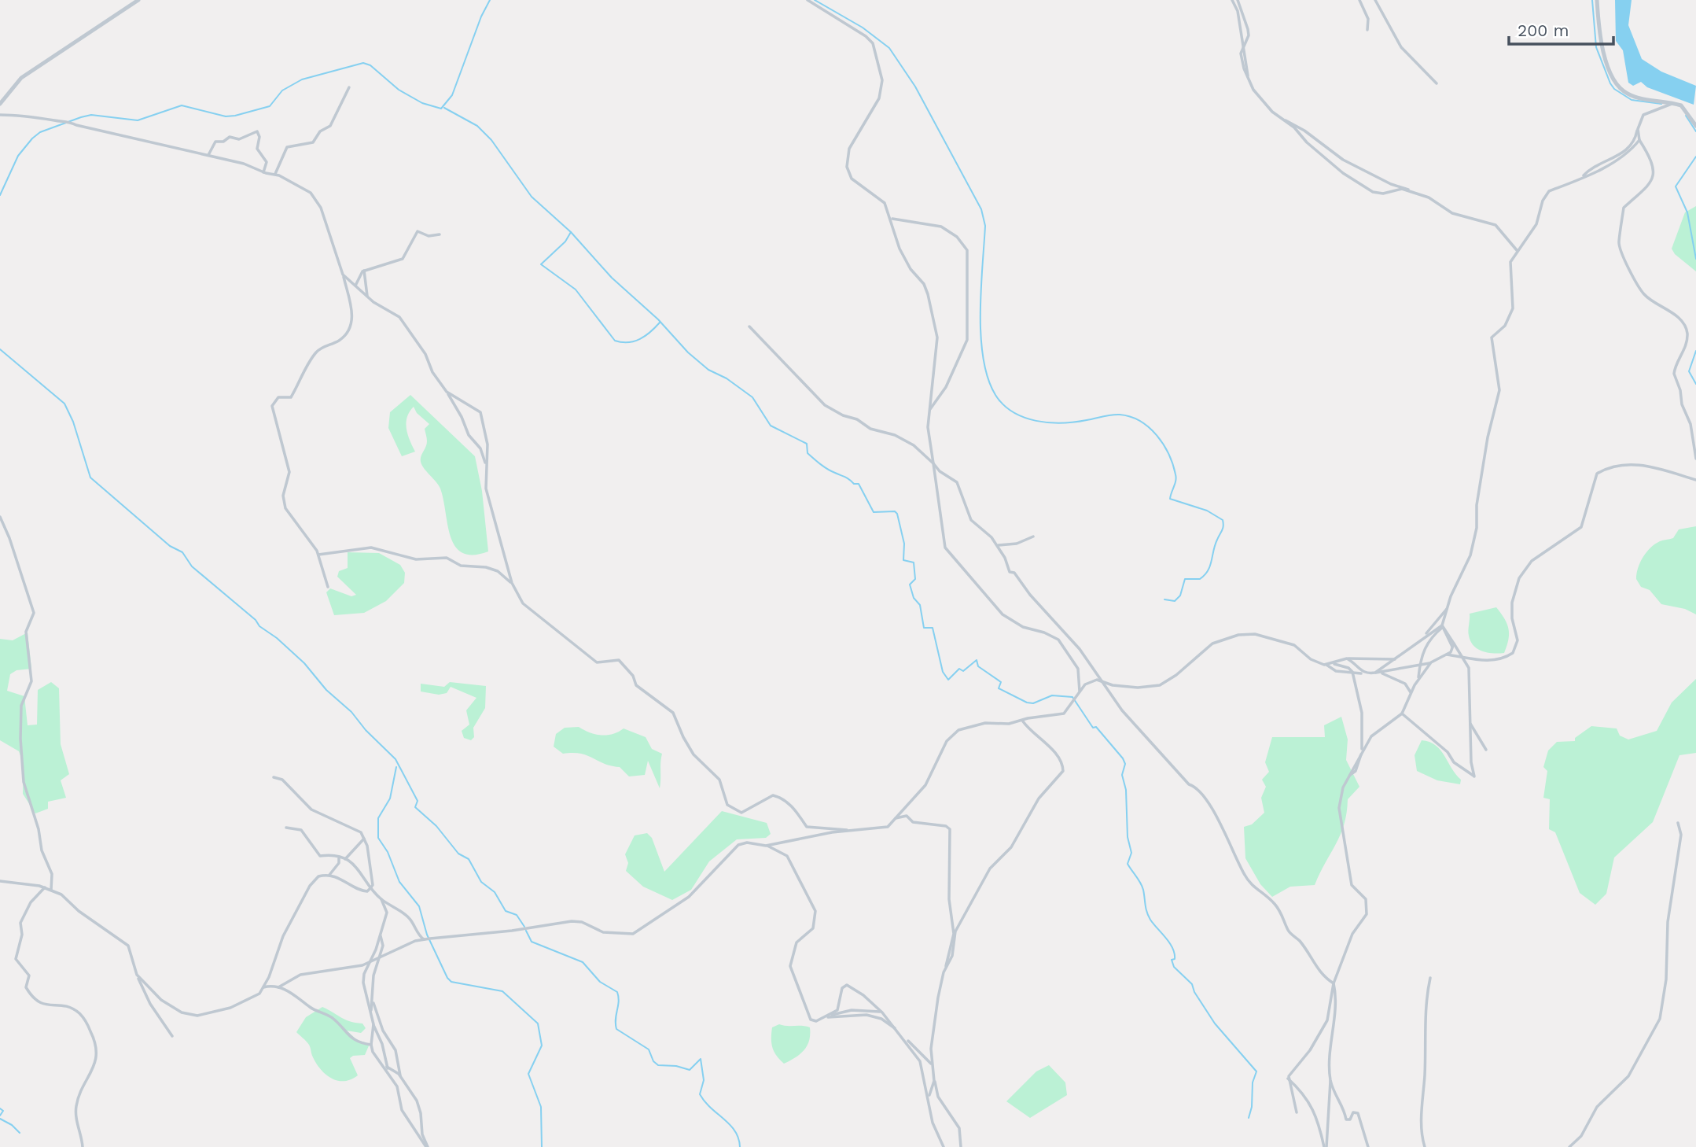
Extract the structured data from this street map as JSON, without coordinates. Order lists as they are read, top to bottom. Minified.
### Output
{"scale_bar":"200 m"}
